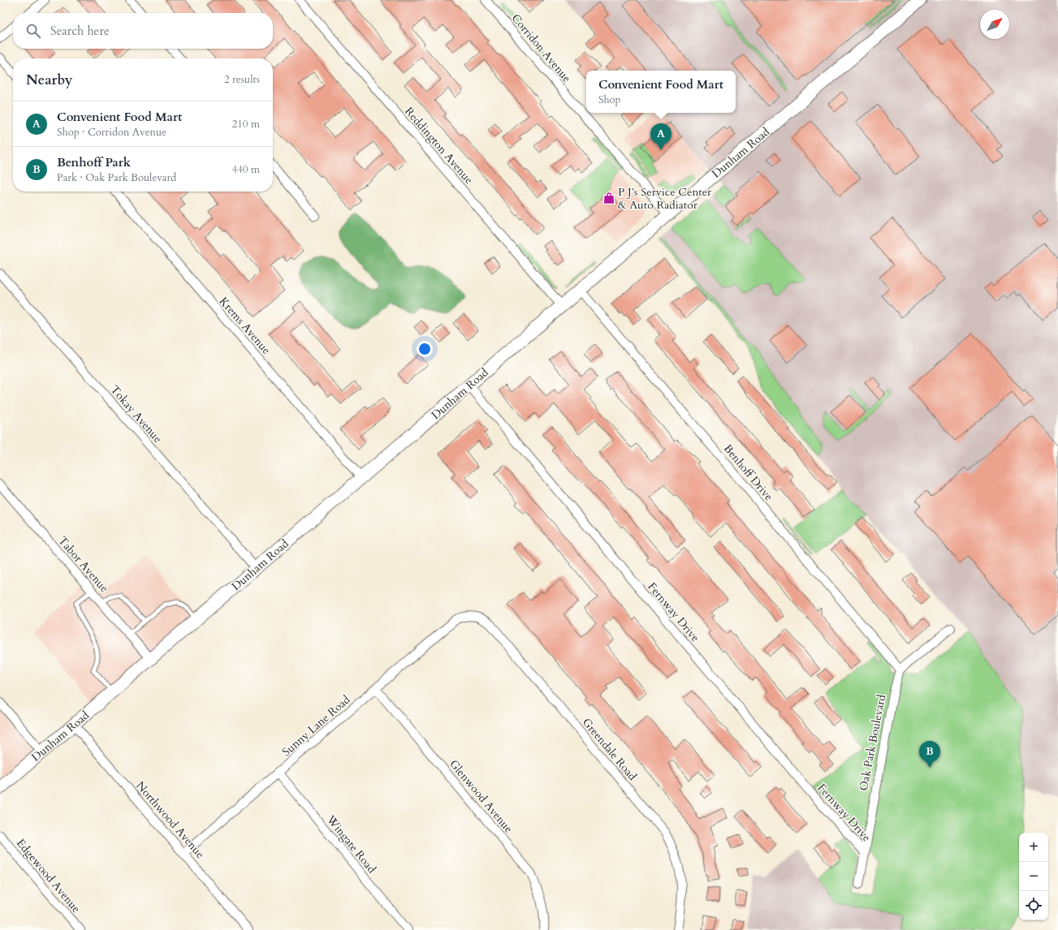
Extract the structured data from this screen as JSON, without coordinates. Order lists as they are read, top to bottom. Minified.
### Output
{"streets":{"street":["Corridon Avenue","Reddington Avenue","Dunham Road","Krems Avenue","Tokay Avenue","Benhoff Drive","Tabor Avenue","Fernway Drive","Sunny Lane Road","Oak Park Boulevard","Greendale Road","Glenwood Avenue","Northwood Avenue","Wingate Road","Edgewood Avenue"]},"crossings":[["Corridon Avenue","Dunham Road"],["Reddington Avenue","Dunham Road"],["Dunham Road","Krems Avenue"],["Dunham Road","Tokay Avenue"],["Dunham Road","Benhoff Drive"],["Dunham Road","Tabor Avenue"],["Dunham Road","Fernway Drive"],["Dunham Road","Northwood Avenue"],["Benhoff Drive","Oak Park Boulevard"],["Fernway Drive","Oak Park Boulevard"],["Sunny Lane Road","Greendale Road"],["Sunny Lane Road","Glenwood Avenue"],["Sunny Lane Road","Northwood Avenue"],["Sunny Lane Road","Wingate Road"]],"places":{"shop":["P J’s Service Center & Auto Radiator"]},"north":"top right","page":{"search":"Search here","heading":["Nearby","2 results"],"popup":["Convenient Food Mart","Shop"],"list":[{"mark":"A","name":"Convenient Food Mart","note":"Shop · Corridon Avenue","value":"210 m"},{"mark":"B","name":"Benhoff Park","note":"Park · Oak Park Boulevard","value":"440 m"}],"pins":["A","B"],"map_buttons":["+","−"]}}
